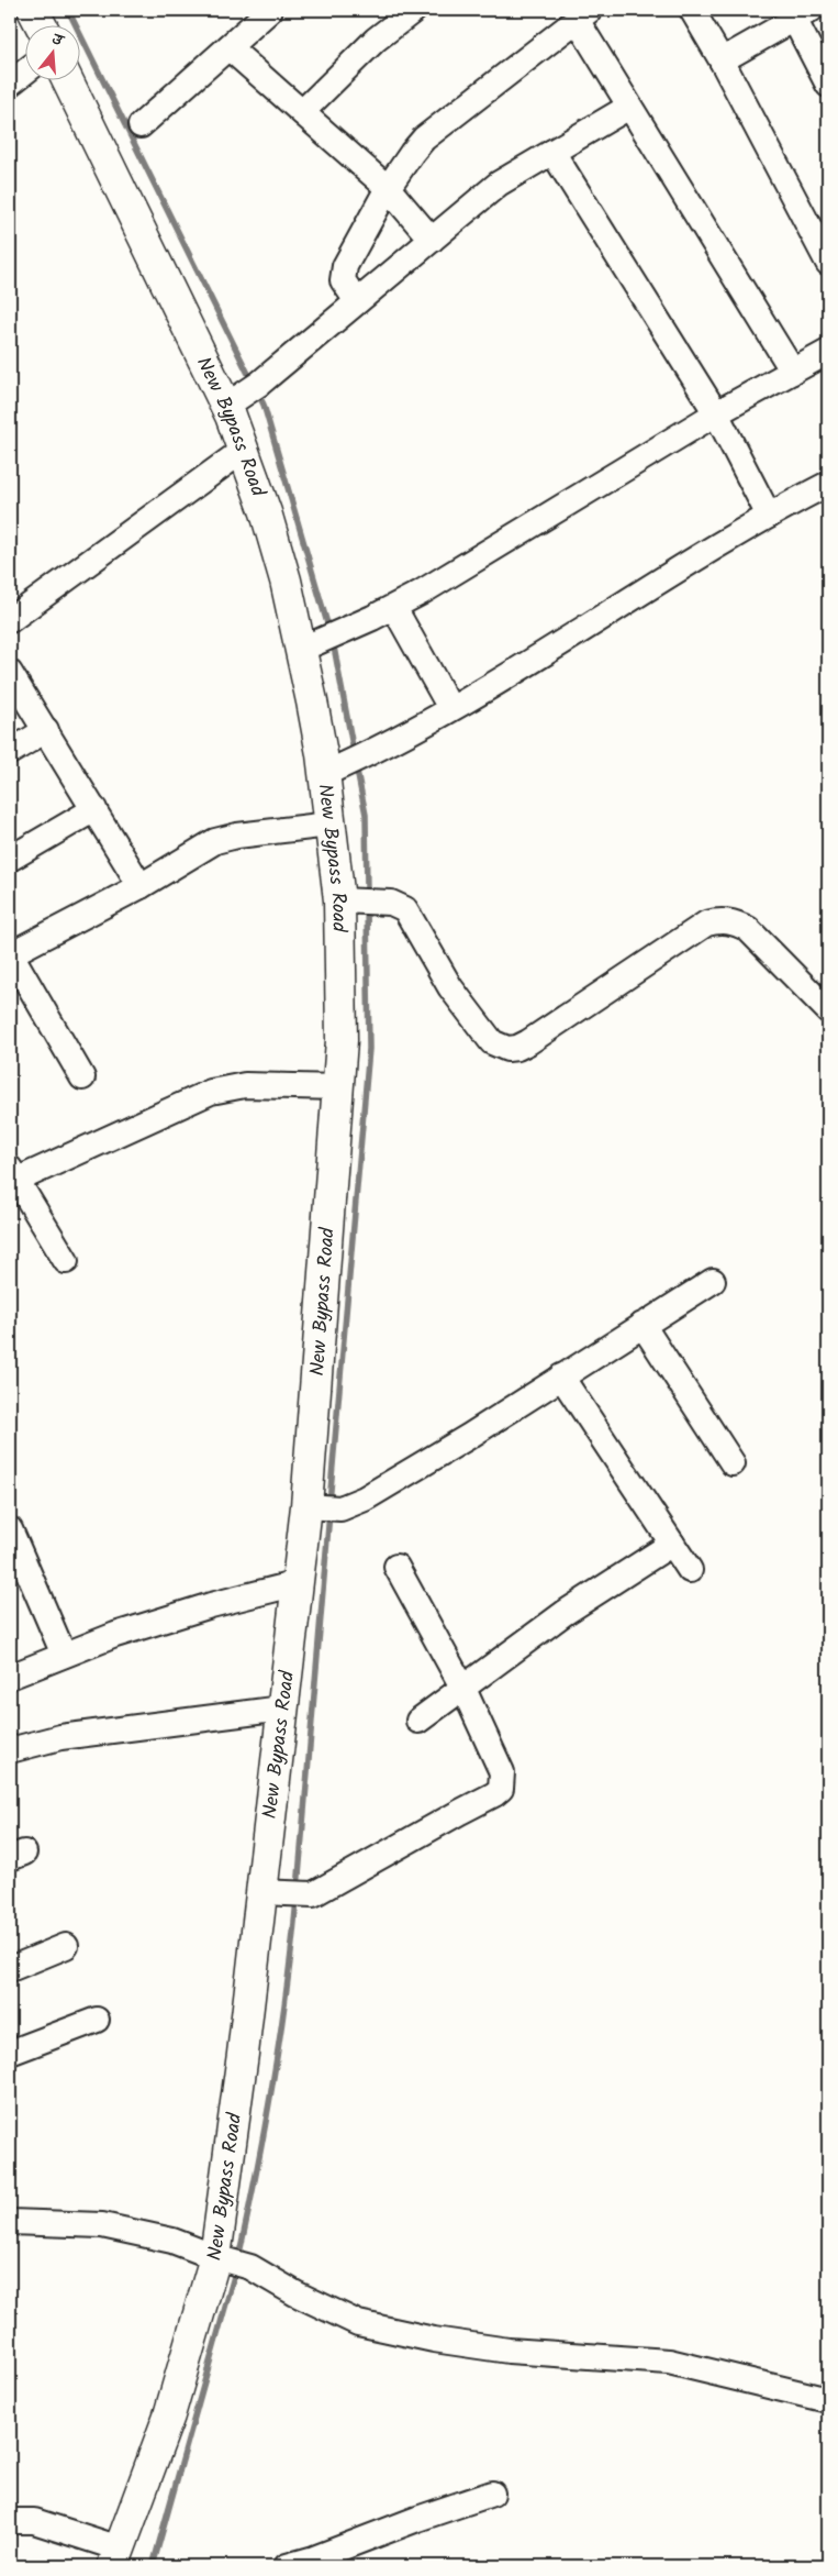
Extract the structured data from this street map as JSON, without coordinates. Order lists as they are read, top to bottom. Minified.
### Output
{"streets":{"main road":["New Bypass Road"]},"north":"top"}
